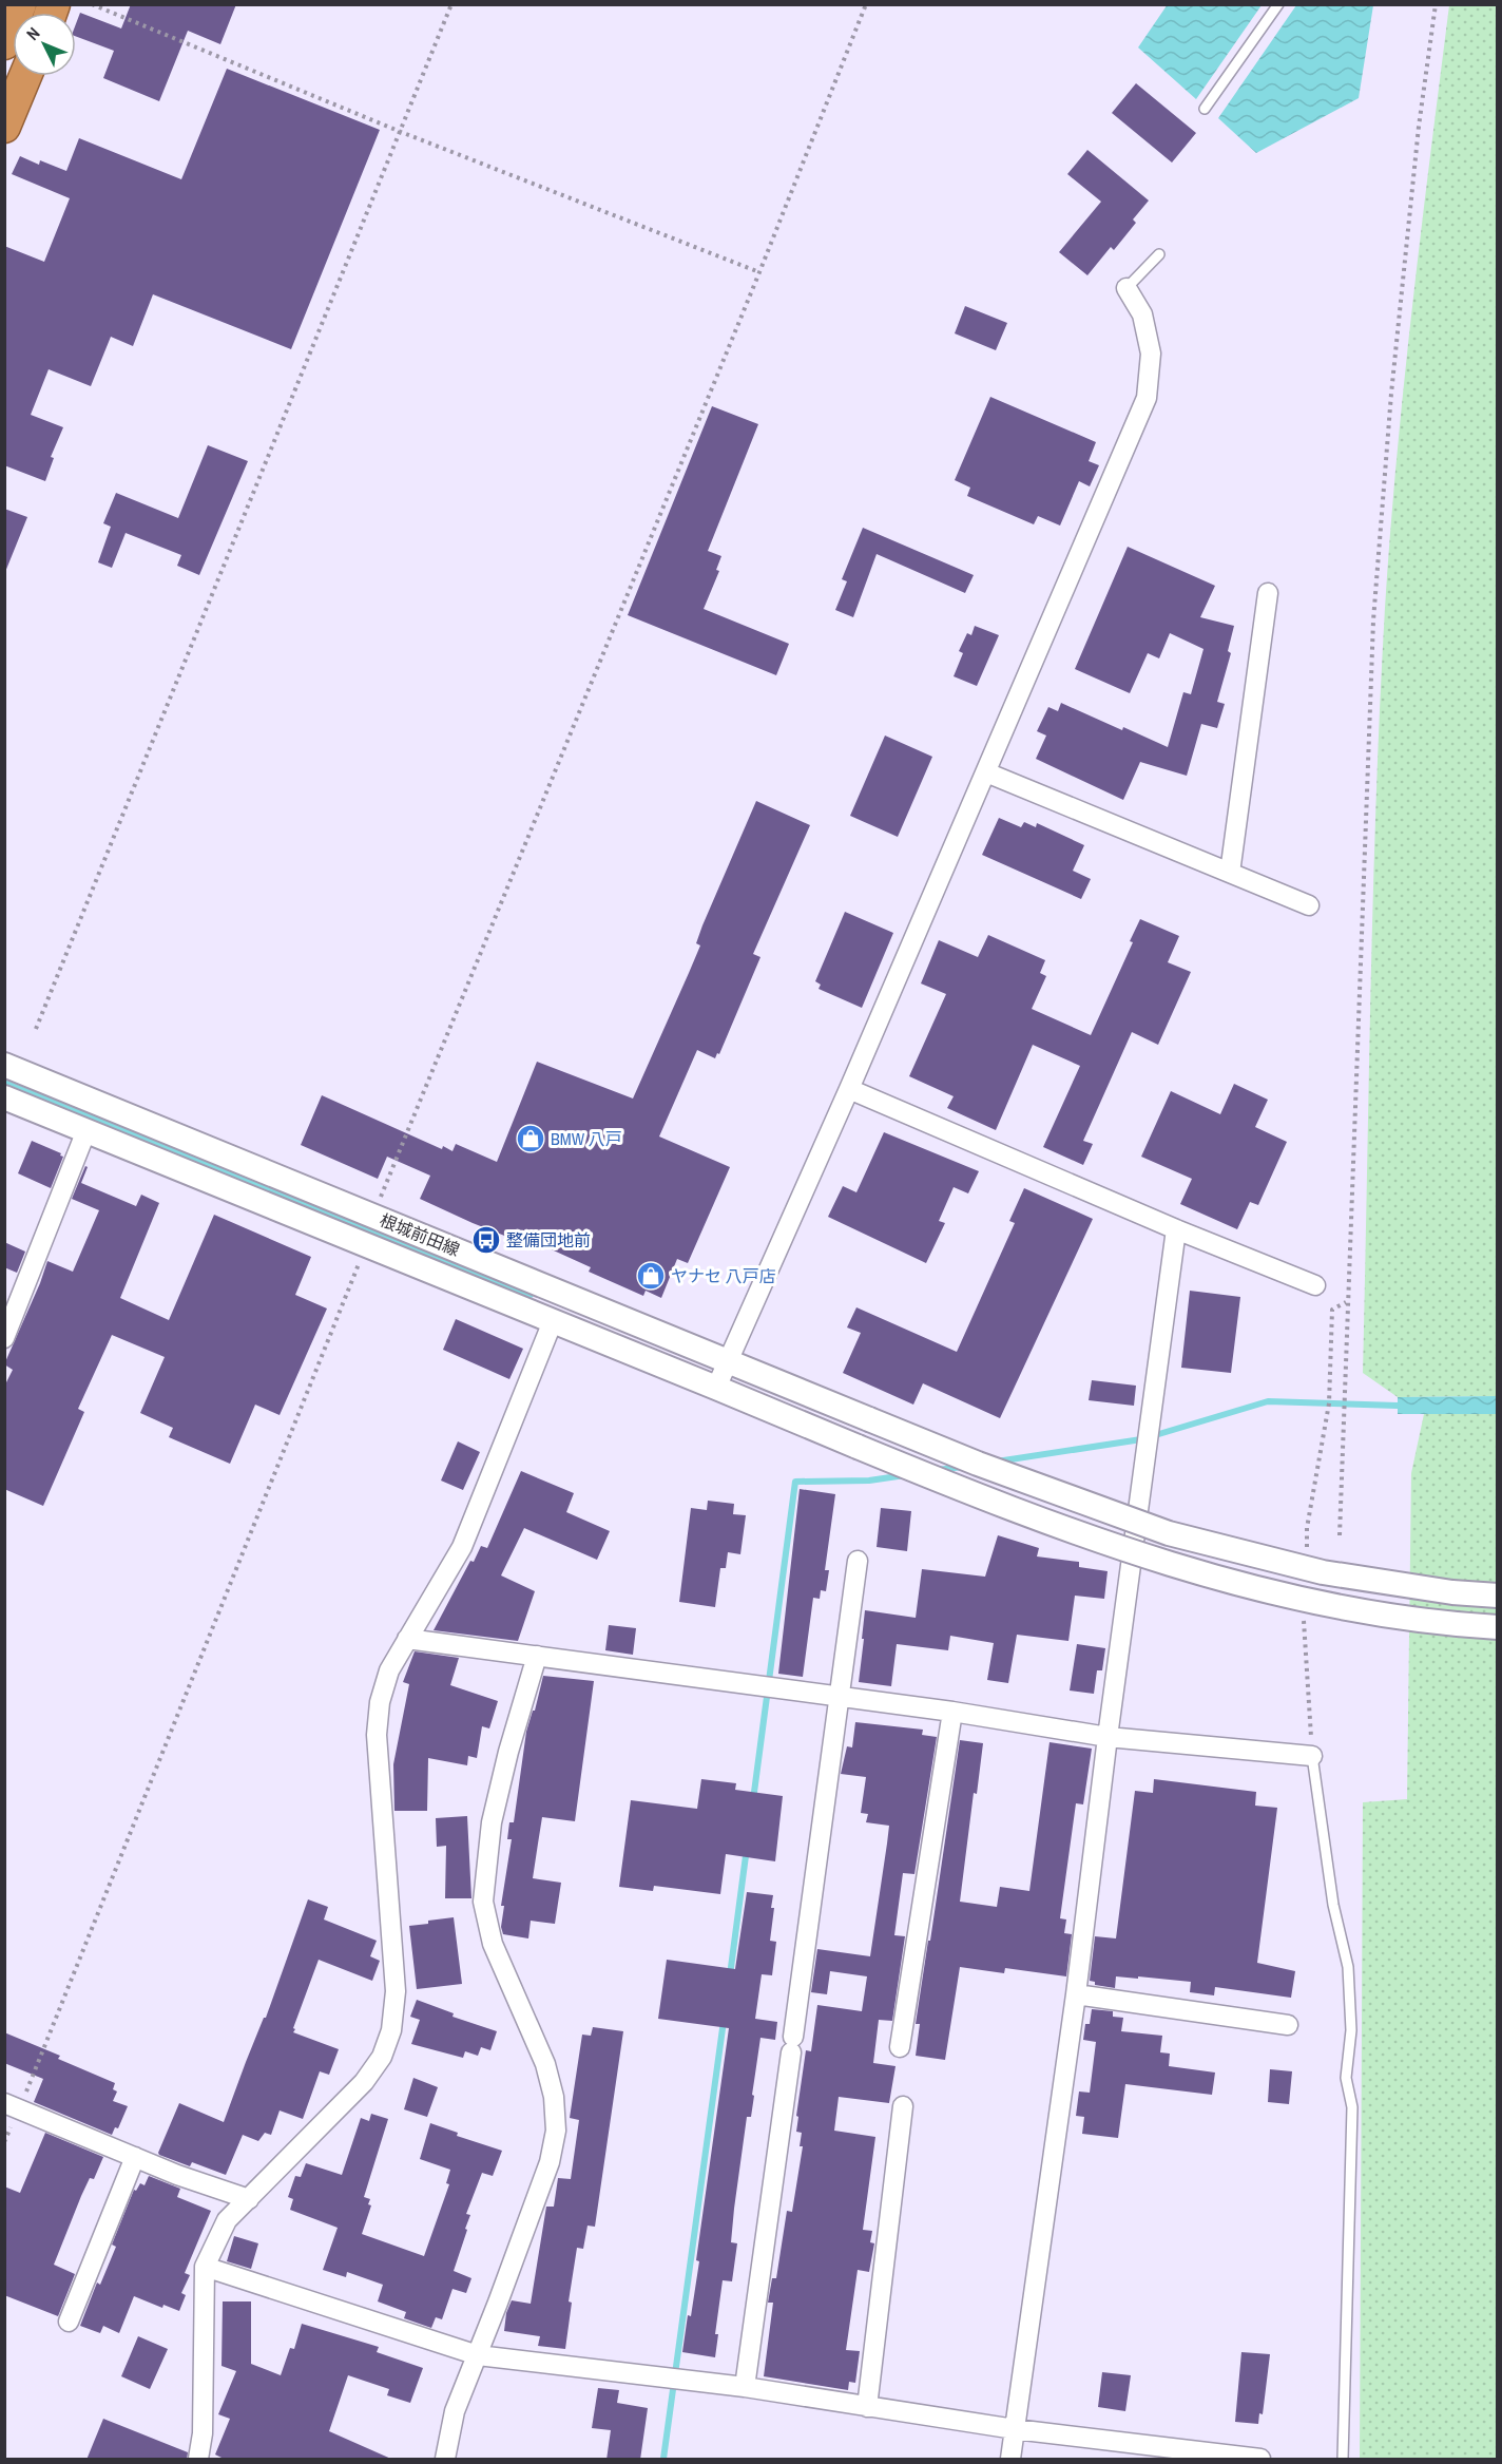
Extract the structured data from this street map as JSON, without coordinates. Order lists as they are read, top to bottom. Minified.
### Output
{"streets":{"street":["根城前田線"]},"places":{"shop":["BMW 八戸","ヤナセ 八戸店"],"bus stop":["整備団地前"]},"north":"top left"}
